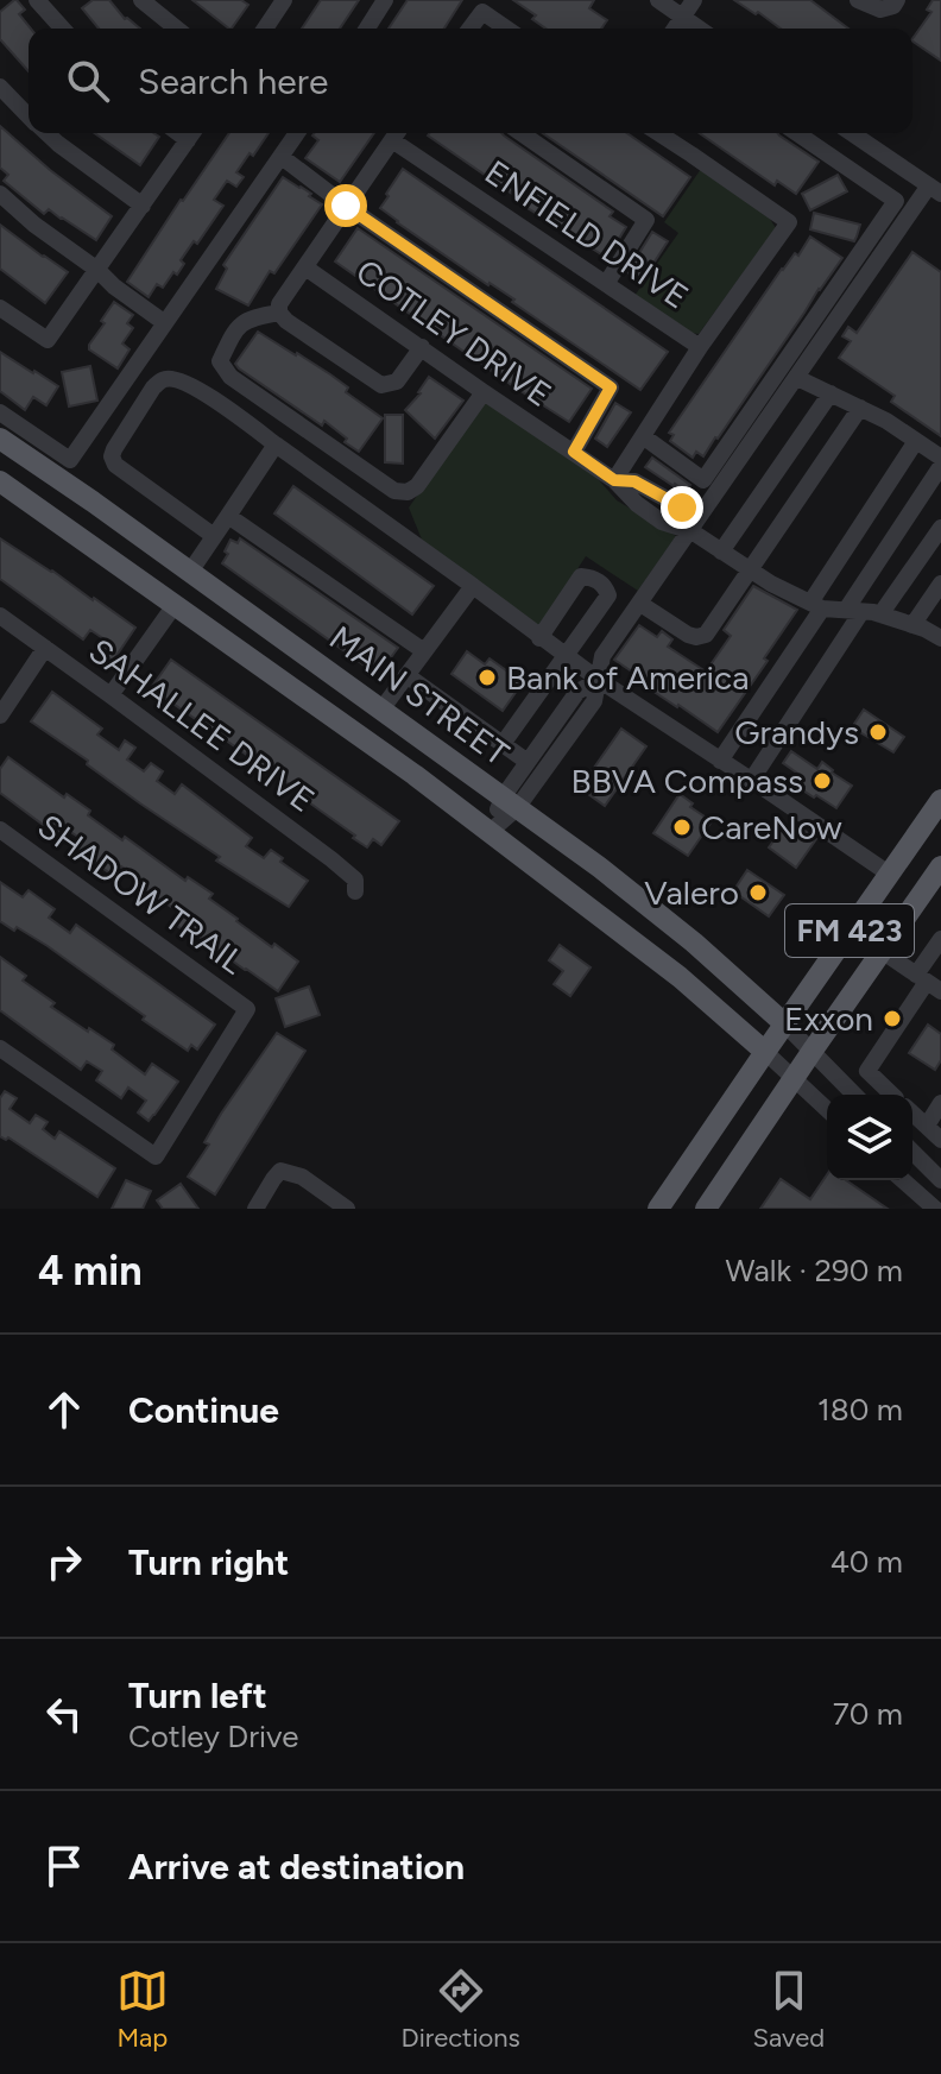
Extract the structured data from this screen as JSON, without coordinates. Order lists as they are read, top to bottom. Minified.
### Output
{"streets":{"main road":["MAIN STREET","FM 423"],"street":["ENFIELD DRIVE","COTLEY DRIVE","SAHALLEE DRIVE","SHADOW TRAIL"]},"crossings":[["MAIN STREET","FM 423"]],"places":["Bank of America","Grandys","BBVA Compass","CareNow","Valero","Exxon"],"page":{"search":"Search here","heading":["4 min","Walk · 290 m"],"list":[["Continue","180 m"],["Turn right","40 m"],["Turn left","Cotley Drive","70 m"],"Arrive at destination"],"nav":["Map","Directions","Saved"]}}
